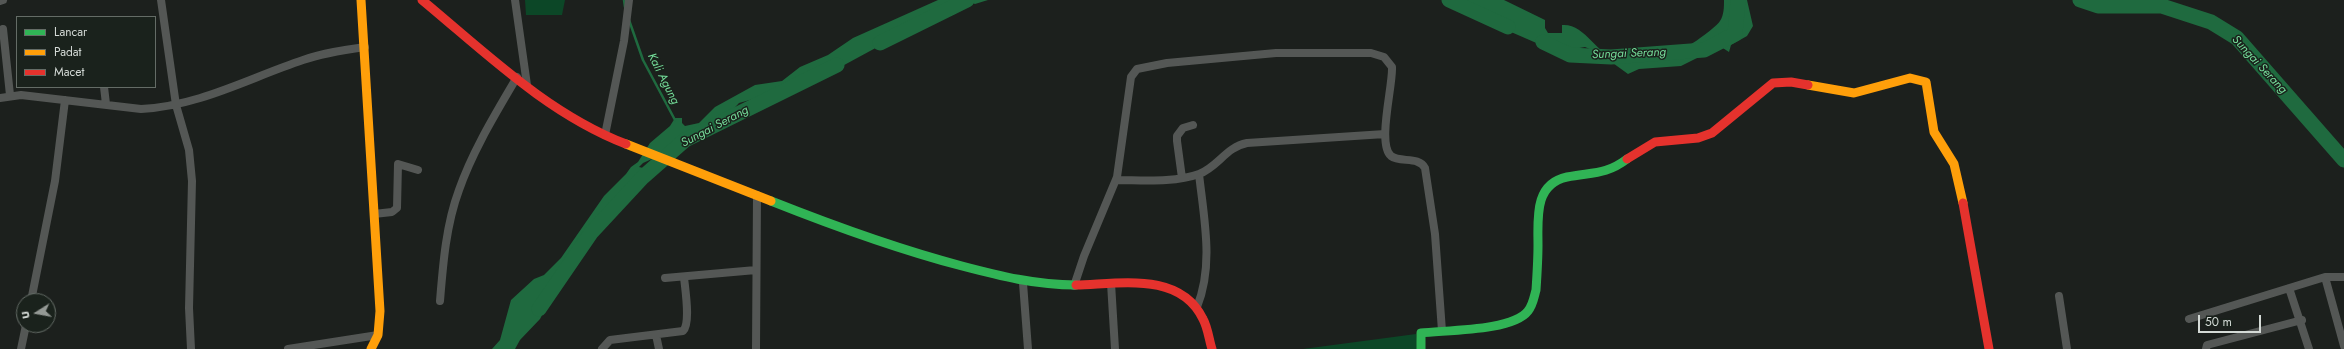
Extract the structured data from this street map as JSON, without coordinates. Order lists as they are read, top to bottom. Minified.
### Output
{"water":["Sungai Serang","Kali Agung"],"legend":["Lancar","Padat","Macet"],"scale_bar":"50 m","north":"left"}
